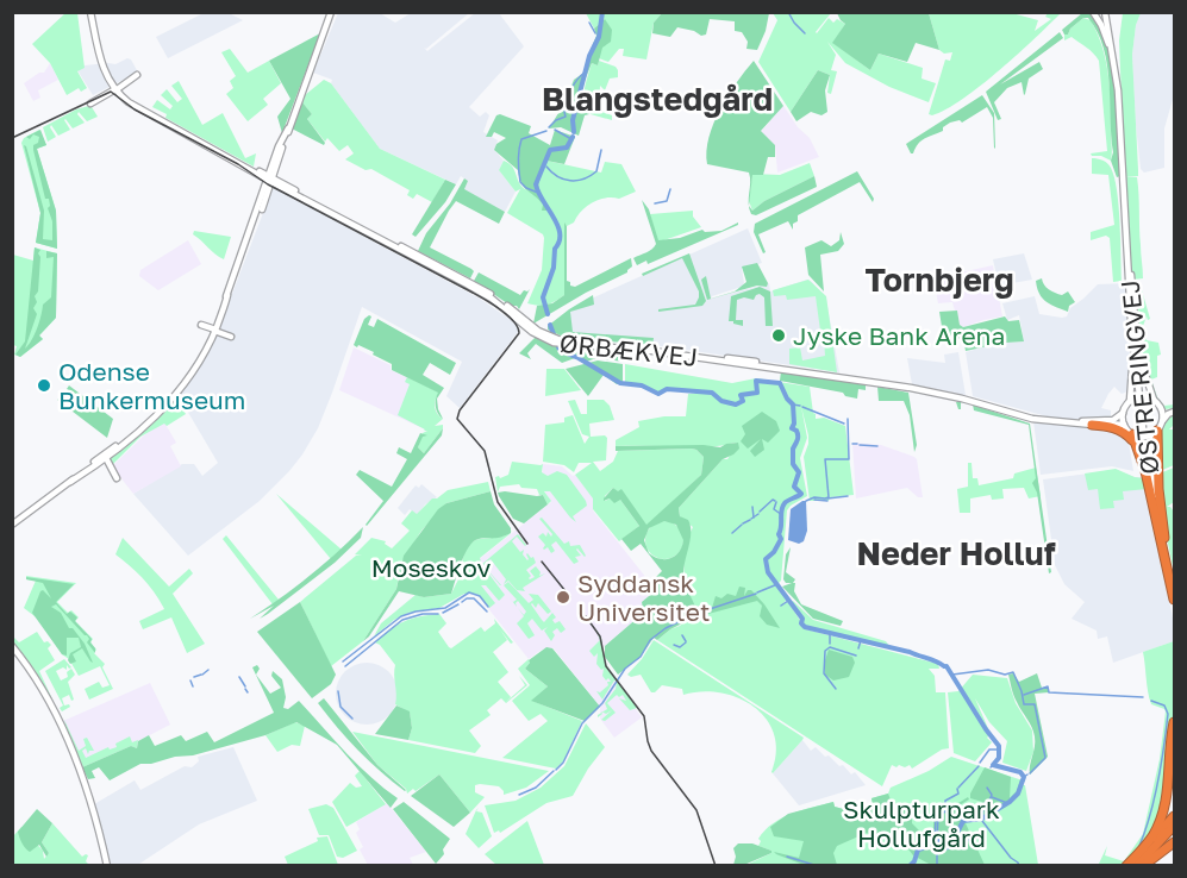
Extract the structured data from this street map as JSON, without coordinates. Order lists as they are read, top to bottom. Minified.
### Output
{"streets":{"main road":["ØRBÆKVEJ","ØSTRE RINGVEJ"]},"districts":["Blangstedgård","Tornbjerg","Neder Holluf"],"parks":["Moseskov","Skulpturpark Hollufgård"],"places":["Jyske Bank Arena","Odense Bunkermuseum","Syddansk Universitet"]}
